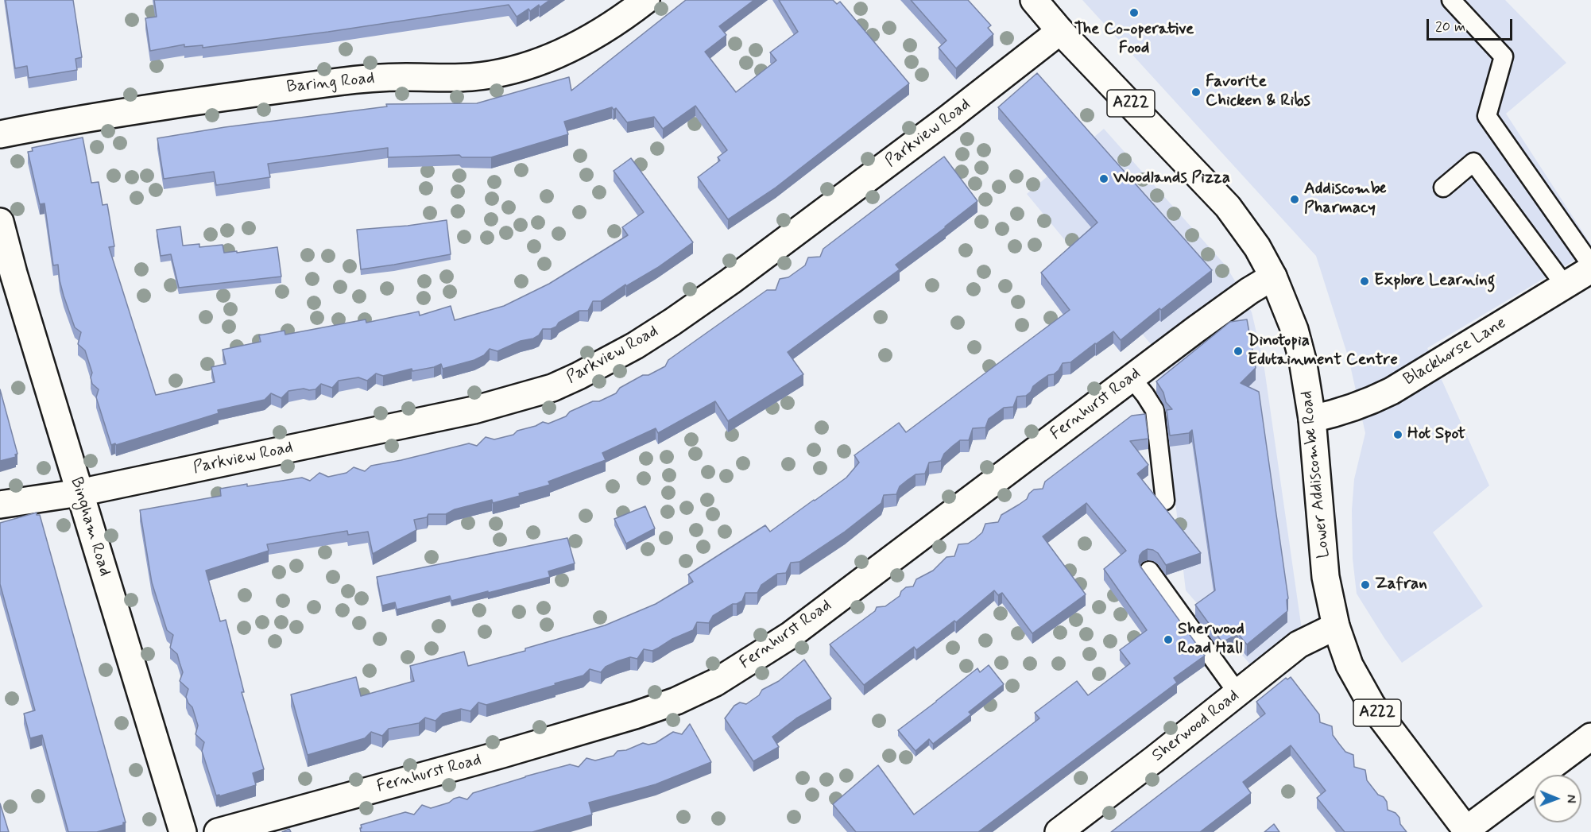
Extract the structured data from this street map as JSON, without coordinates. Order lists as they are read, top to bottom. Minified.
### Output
{"streets":{"street":["Baring Road","A222","Parkview Road","Blackhorse Lane","Fernhurst Road","Lower Addiscombe Road","Bingham Road","Sherwood Road"]},"crossings":[["Parkview Road","Lower Addiscombe Road"],["Parkview Road","Bingham Road"],["Blackhorse Lane","Lower Addiscombe Road"],["Fernhurst Road","Lower Addiscombe Road"],["Lower Addiscombe Road","Sherwood Road"]],"places":["The Co-operative Food","Favorite Chicken & Ribs","Woodlands Pizza","Addiscombe Pharmacy","Explore Learning","Dinotopia Edutainment Centre","Hot Spot","Zafran","Sherwood Road Hall"],"scale_bar":"20 m","north":"right"}
